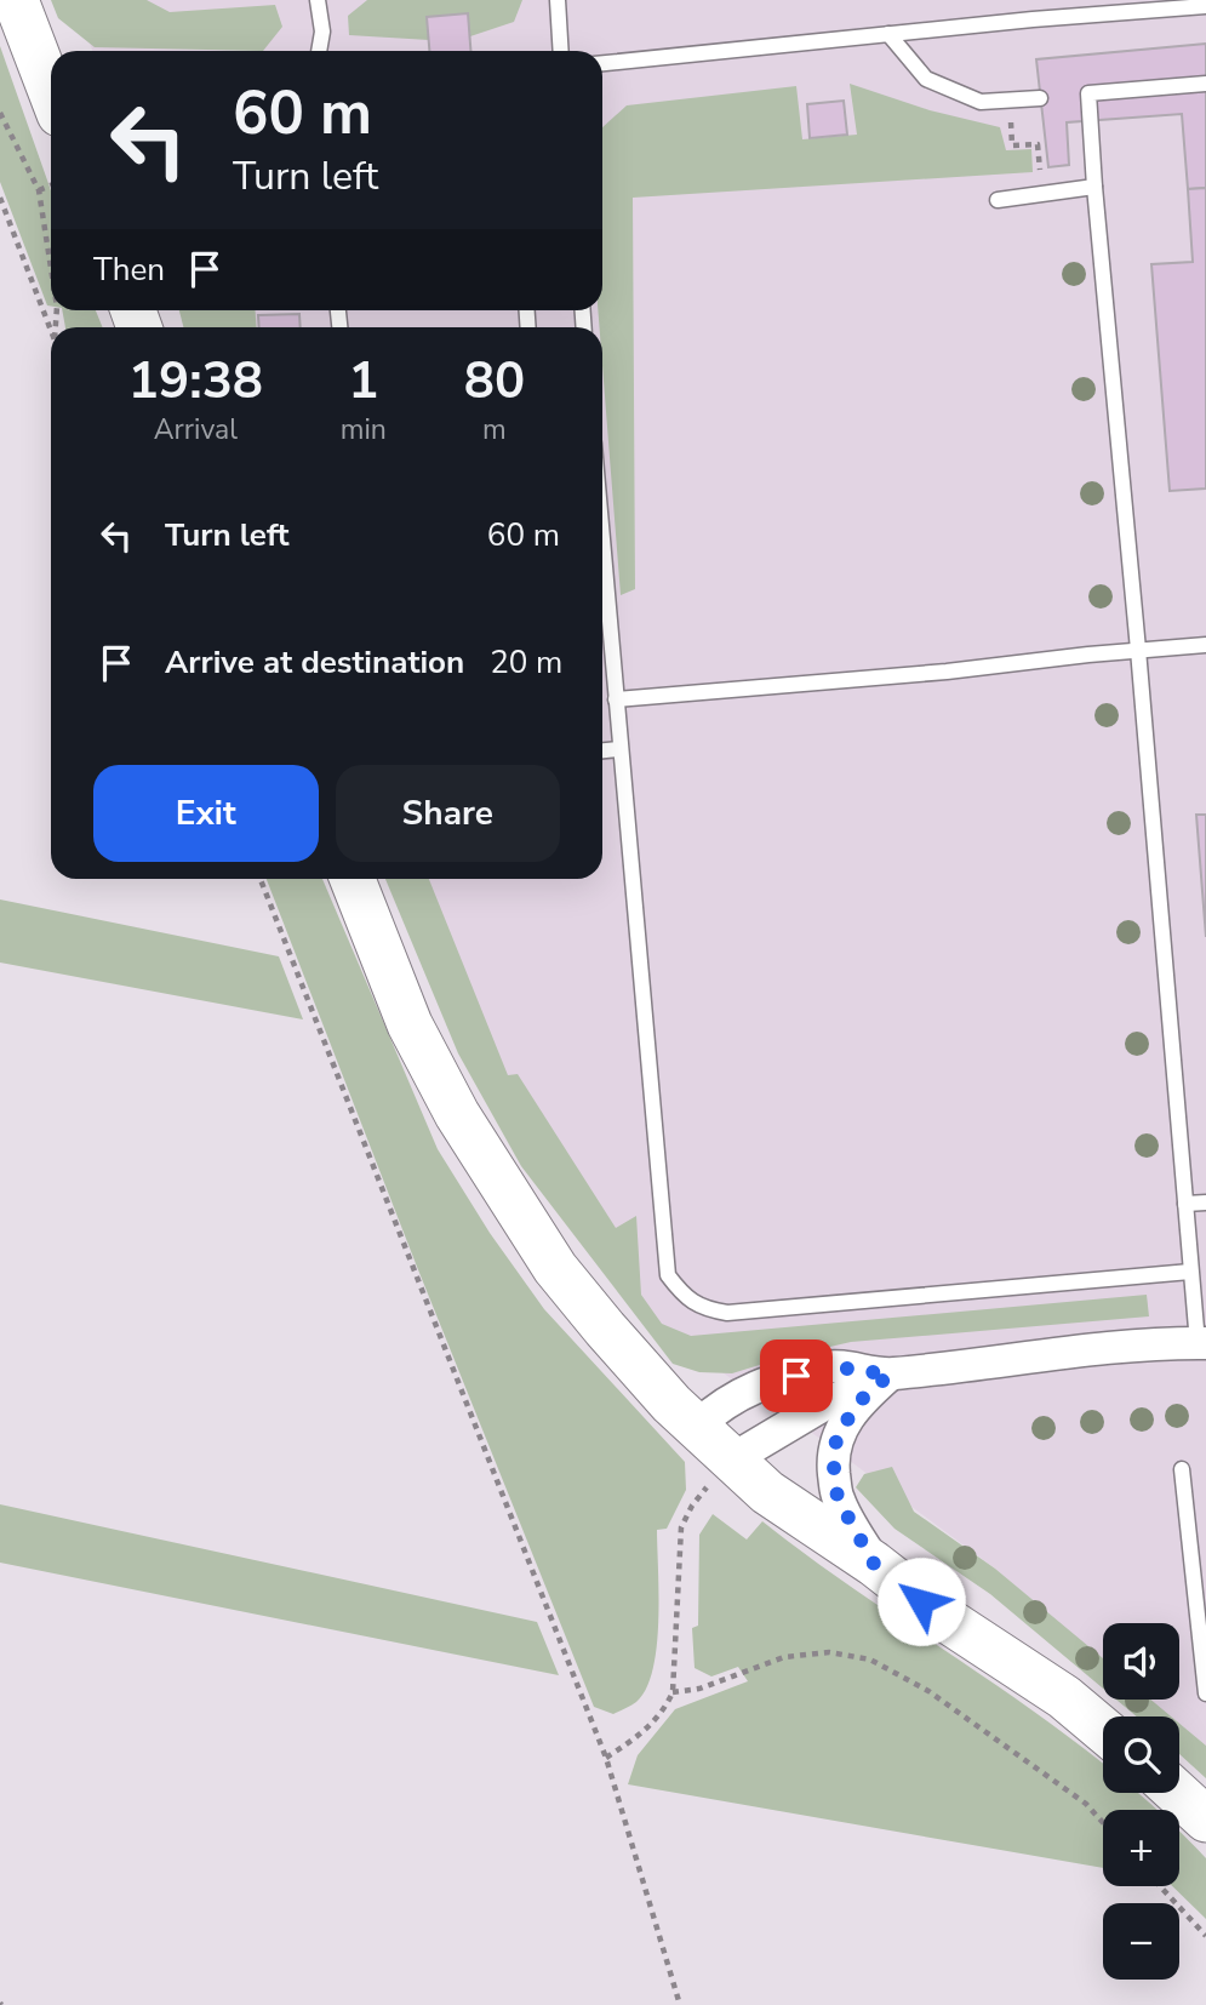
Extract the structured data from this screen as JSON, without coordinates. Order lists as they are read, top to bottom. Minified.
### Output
{"page":{"turn":["60 m","Turn left"],"then":"Then","eta":["19:38","Arrival","1","min","80","m"],"list":[{"name":"Turn left","value":"60 m"},{"name":"Arrive at destination","value":"20 m"}],"buttons":["Exit","Share"],"map_buttons":["+","−"]}}
